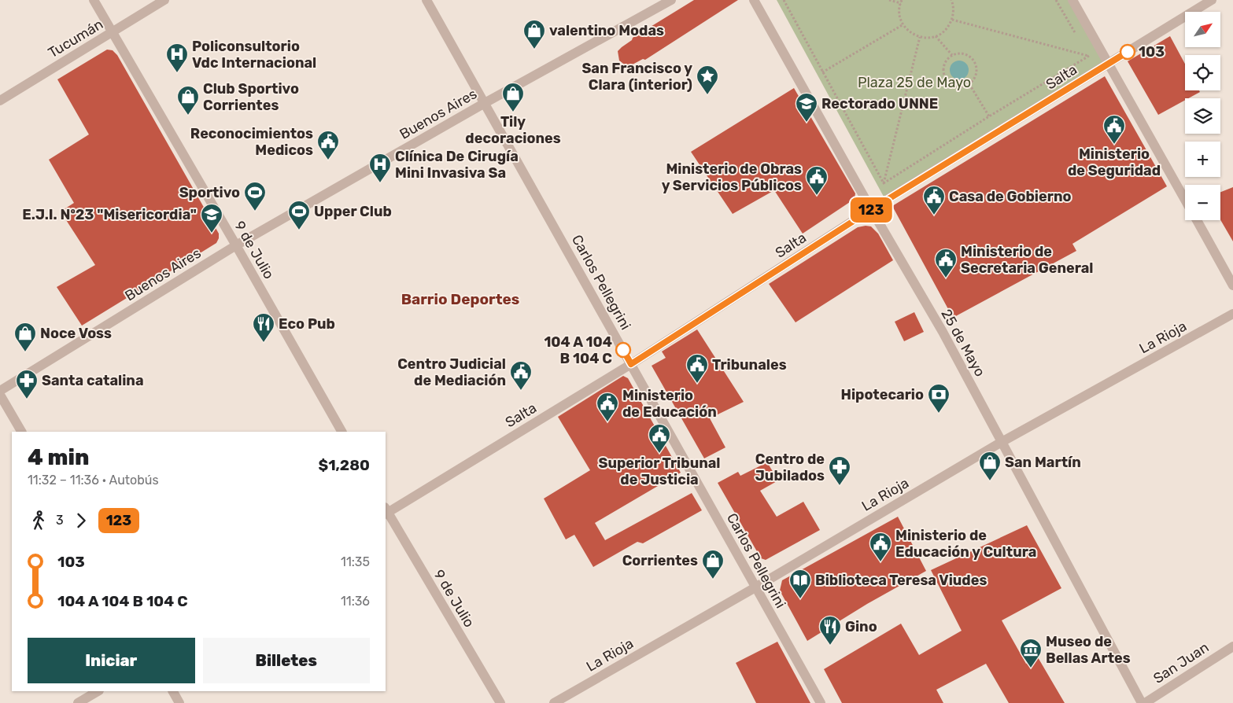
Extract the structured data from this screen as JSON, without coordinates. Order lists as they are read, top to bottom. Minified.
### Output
{"streets":{"street":["Tucumán","Salta","Buenos Aires","9 de Julio","Carlos Pellegrini","La Rioja","25 de Mayo","San Juan"]},"crossings":[["Tucumán","9 de Julio"],["Salta","9 de Julio"],["Salta","Carlos Pellegrini"],["Salta","25 de Mayo"],["Buenos Aires","9 de Julio"],["Buenos Aires","Carlos Pellegrini"],["Carlos Pellegrini","La Rioja"],["La Rioja","25 de Mayo"],["25 de Mayo","San Juan"]],"districts":["Barrio Deportes"],"parks":["Plaza 25 de Mayo"],"places":{"shop":["valentino Modas","Tily decoraciones","Club Sportivo Corrientes","Noce Voss","San Martín","Corrientes"],"other":["103","104 A 104 B 104 C"],"hospital":["Policonsultorio Vdc Internacional","Clínica De Cirugía Mini Invasiva Sa"],"place":["San Francisco y Clara (interior)"],"school or university":["Rectorado UNNE","E.J.I. Nº23 \"Misericordia\""],"public building":["Ministerio de Seguridad","Reconocimientos Medicos","Ministerio de Obras y Servicios Públicos","Casa de Gobierno","Ministerio de Secretaria General","Tribunales","Centro Judicial de Mediación","Ministerio de Educación","Superior Tribunal de Justicia","Ministerio de Educación y Cultura"],"sports":["Sportivo","Upper Club"],"restaurant":["Eco Pub","Gino"],"pharmacy":["Santa catalina","Centro de Jubilados"],"bank":["Hipotecario"],"library":["Biblioteca Teresa Viudes"],"museum":["Museo de Bellas Artes"]},"lines":["bus line 123"],"north":"top right","page":{"on_map":"123","map_buttons":["+","−"],"heading":["4 min","11:32 – 11:36 · Autobús","$1,280"],"legs":["3","123"],"list":[{"name":"103","value":"11:35"},{"name":"104 A 104 B 104 C","value":"11:36"}],"buttons":["Iniciar","Billetes"]}}
